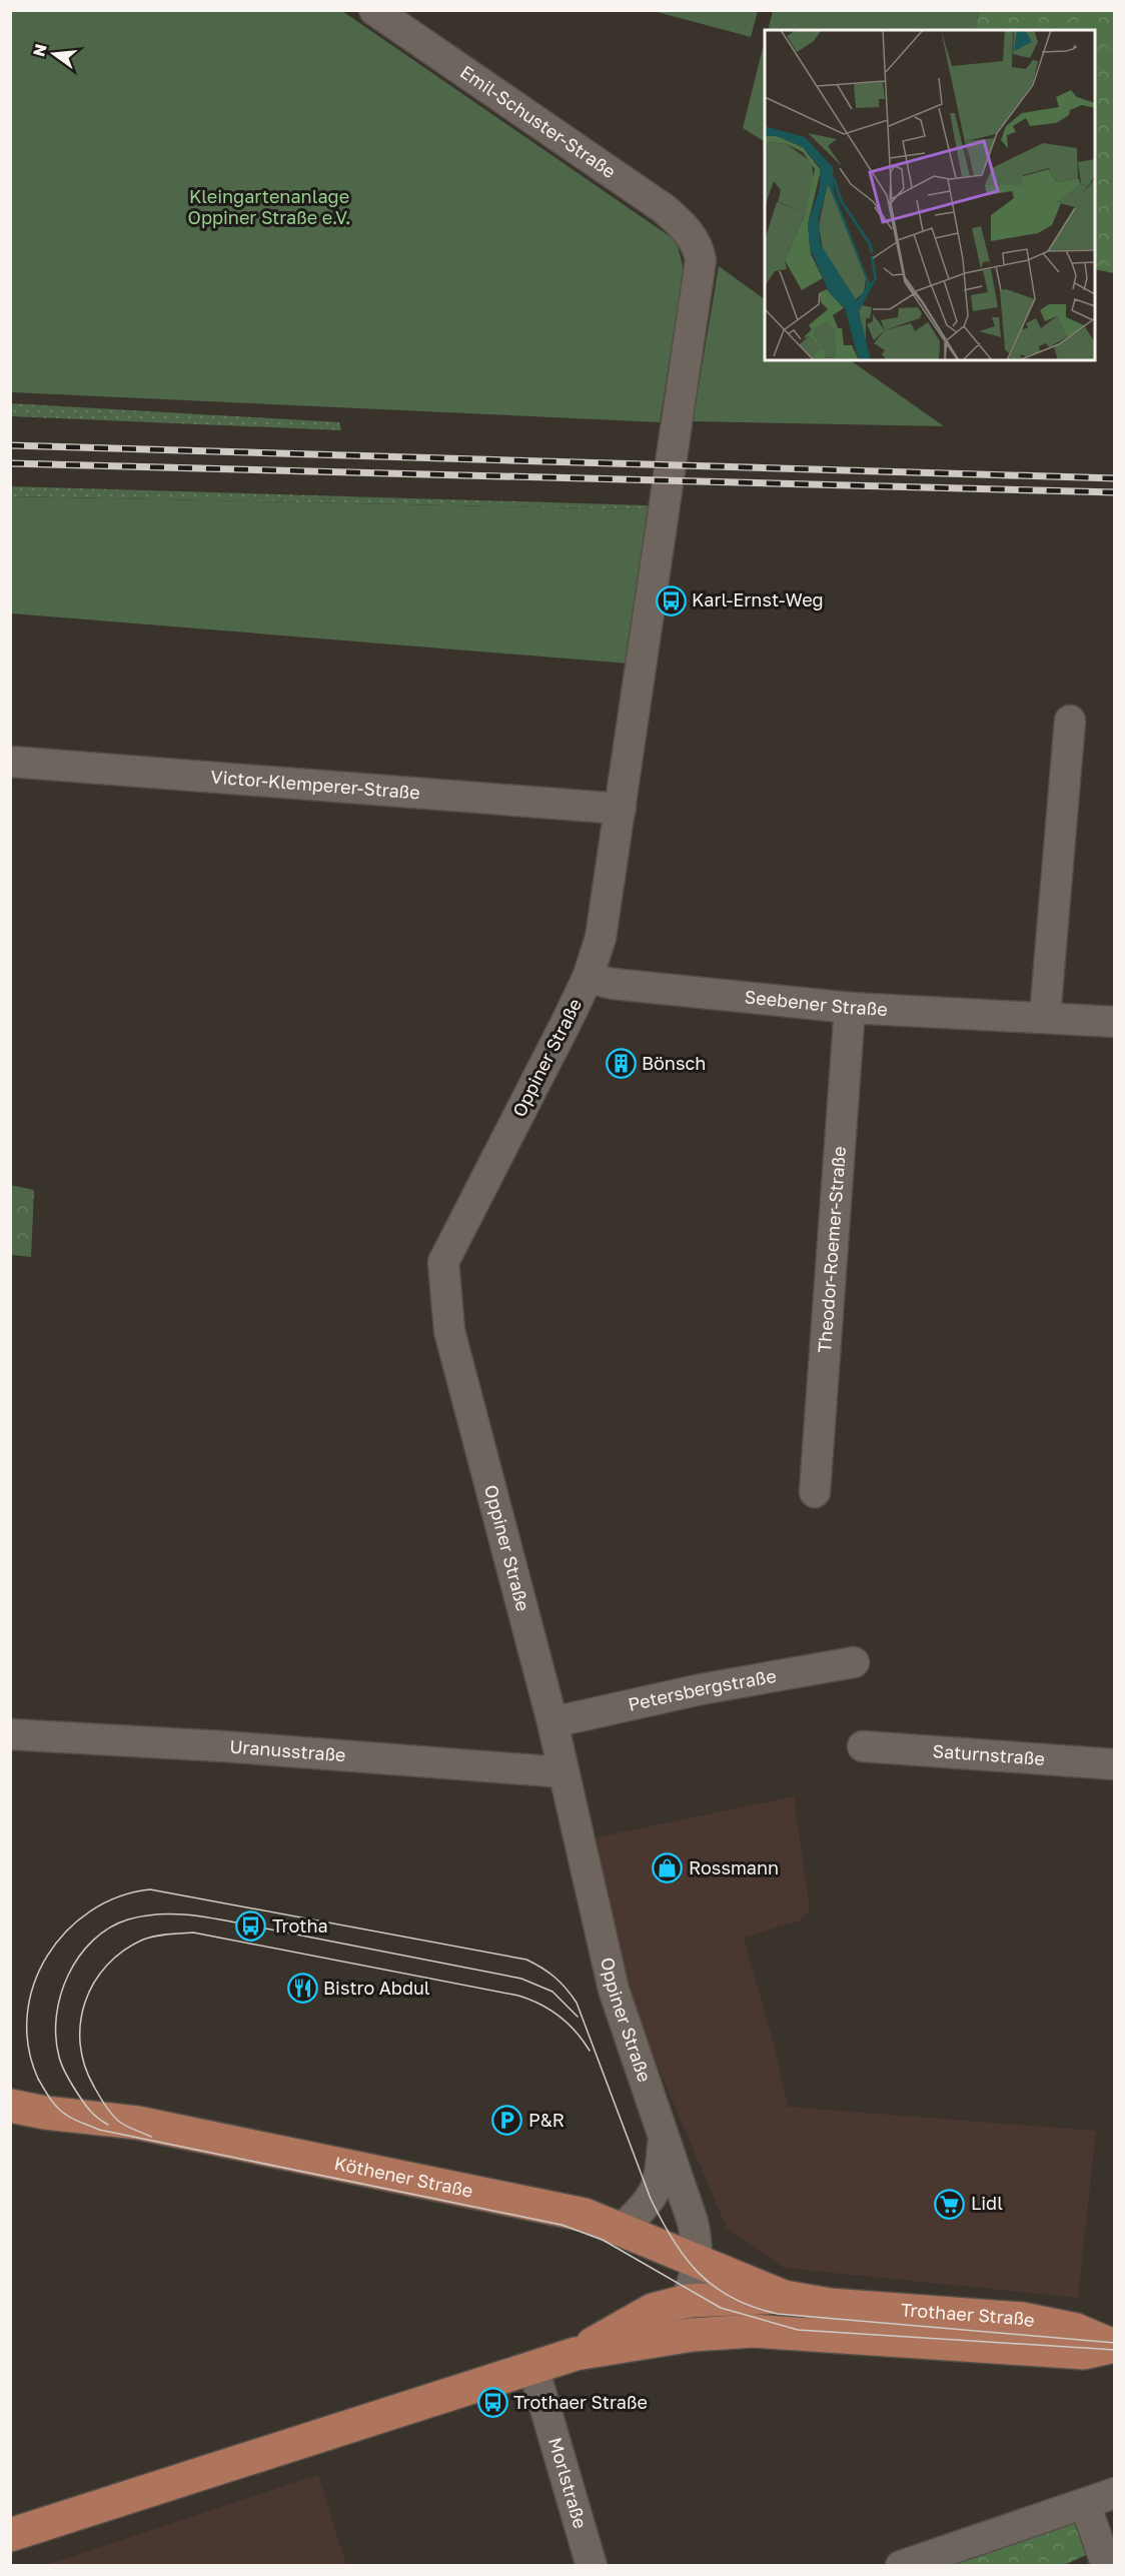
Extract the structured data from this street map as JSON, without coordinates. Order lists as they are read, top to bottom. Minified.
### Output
{"streets":{"main road":["Köthener Straße","Trothaer Straße"],"street":["Emil-Schuster-Straße","Victor-Klemperer-Straße","Seebener Straße","Oppiner Straße","Theodor-Roemer-Straße","Petersbergstraße","Uranusstraße","Saturnstraße","Morlstraße"]},"crossings":[["Emil-Schuster-Straße","Victor-Klemperer-Straße"],["Seebener Straße","Oppiner Straße"],["Seebener Straße","Theodor-Roemer-Straße"],["Oppiner Straße","Petersbergstraße"],["Oppiner Straße","Uranusstraße"],["Oppiner Straße","Köthener Straße"],["Oppiner Straße","Trothaer Straße"],["Köthener Straße","Trothaer Straße"],["Trothaer Straße","Morlstraße"]],"parks":["Kleingartenanlage Oppiner Straße e.V."],"places":{"bus stop":["Karl-Ernst-Weg","Trotha","Trothaer Straße"],"building":["Bönsch"],"shop":["Rossmann"],"restaurant":["Bistro Abdul"],"parking":["P&R"],"supermarket":["Lidl"]},"north":"left"}
